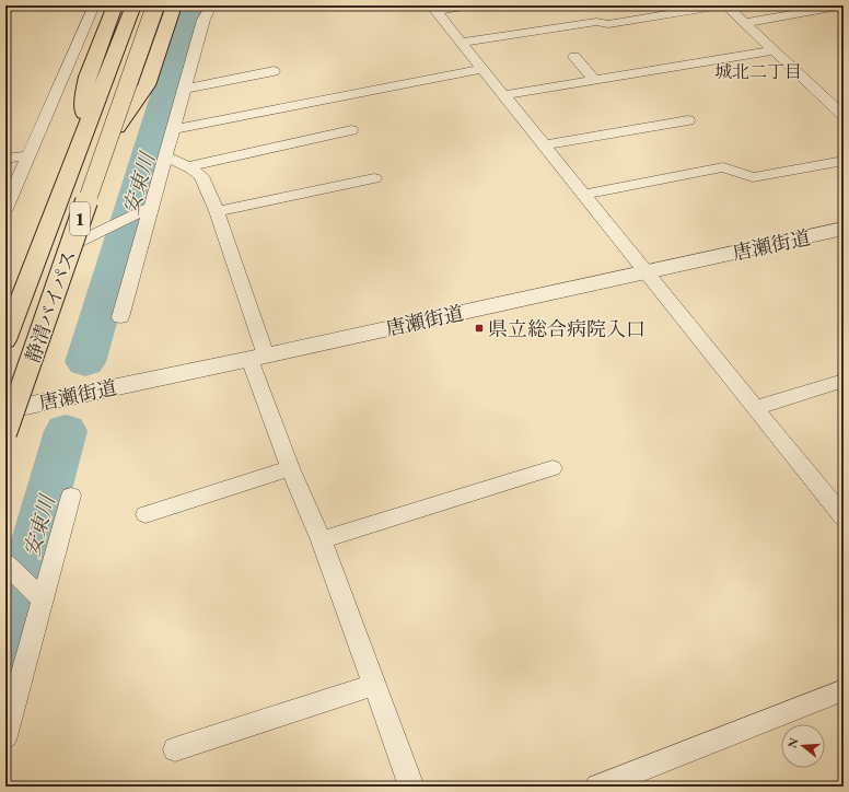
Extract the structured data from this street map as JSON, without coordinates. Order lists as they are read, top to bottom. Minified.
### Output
{"streets":{"highway":["1","静清バイパス"],"street":["唐瀬街道"]},"districts":["城北二丁目"],"water":["安東川"],"places":{"transit":["県立総合病院入口"]},"north":"left"}
